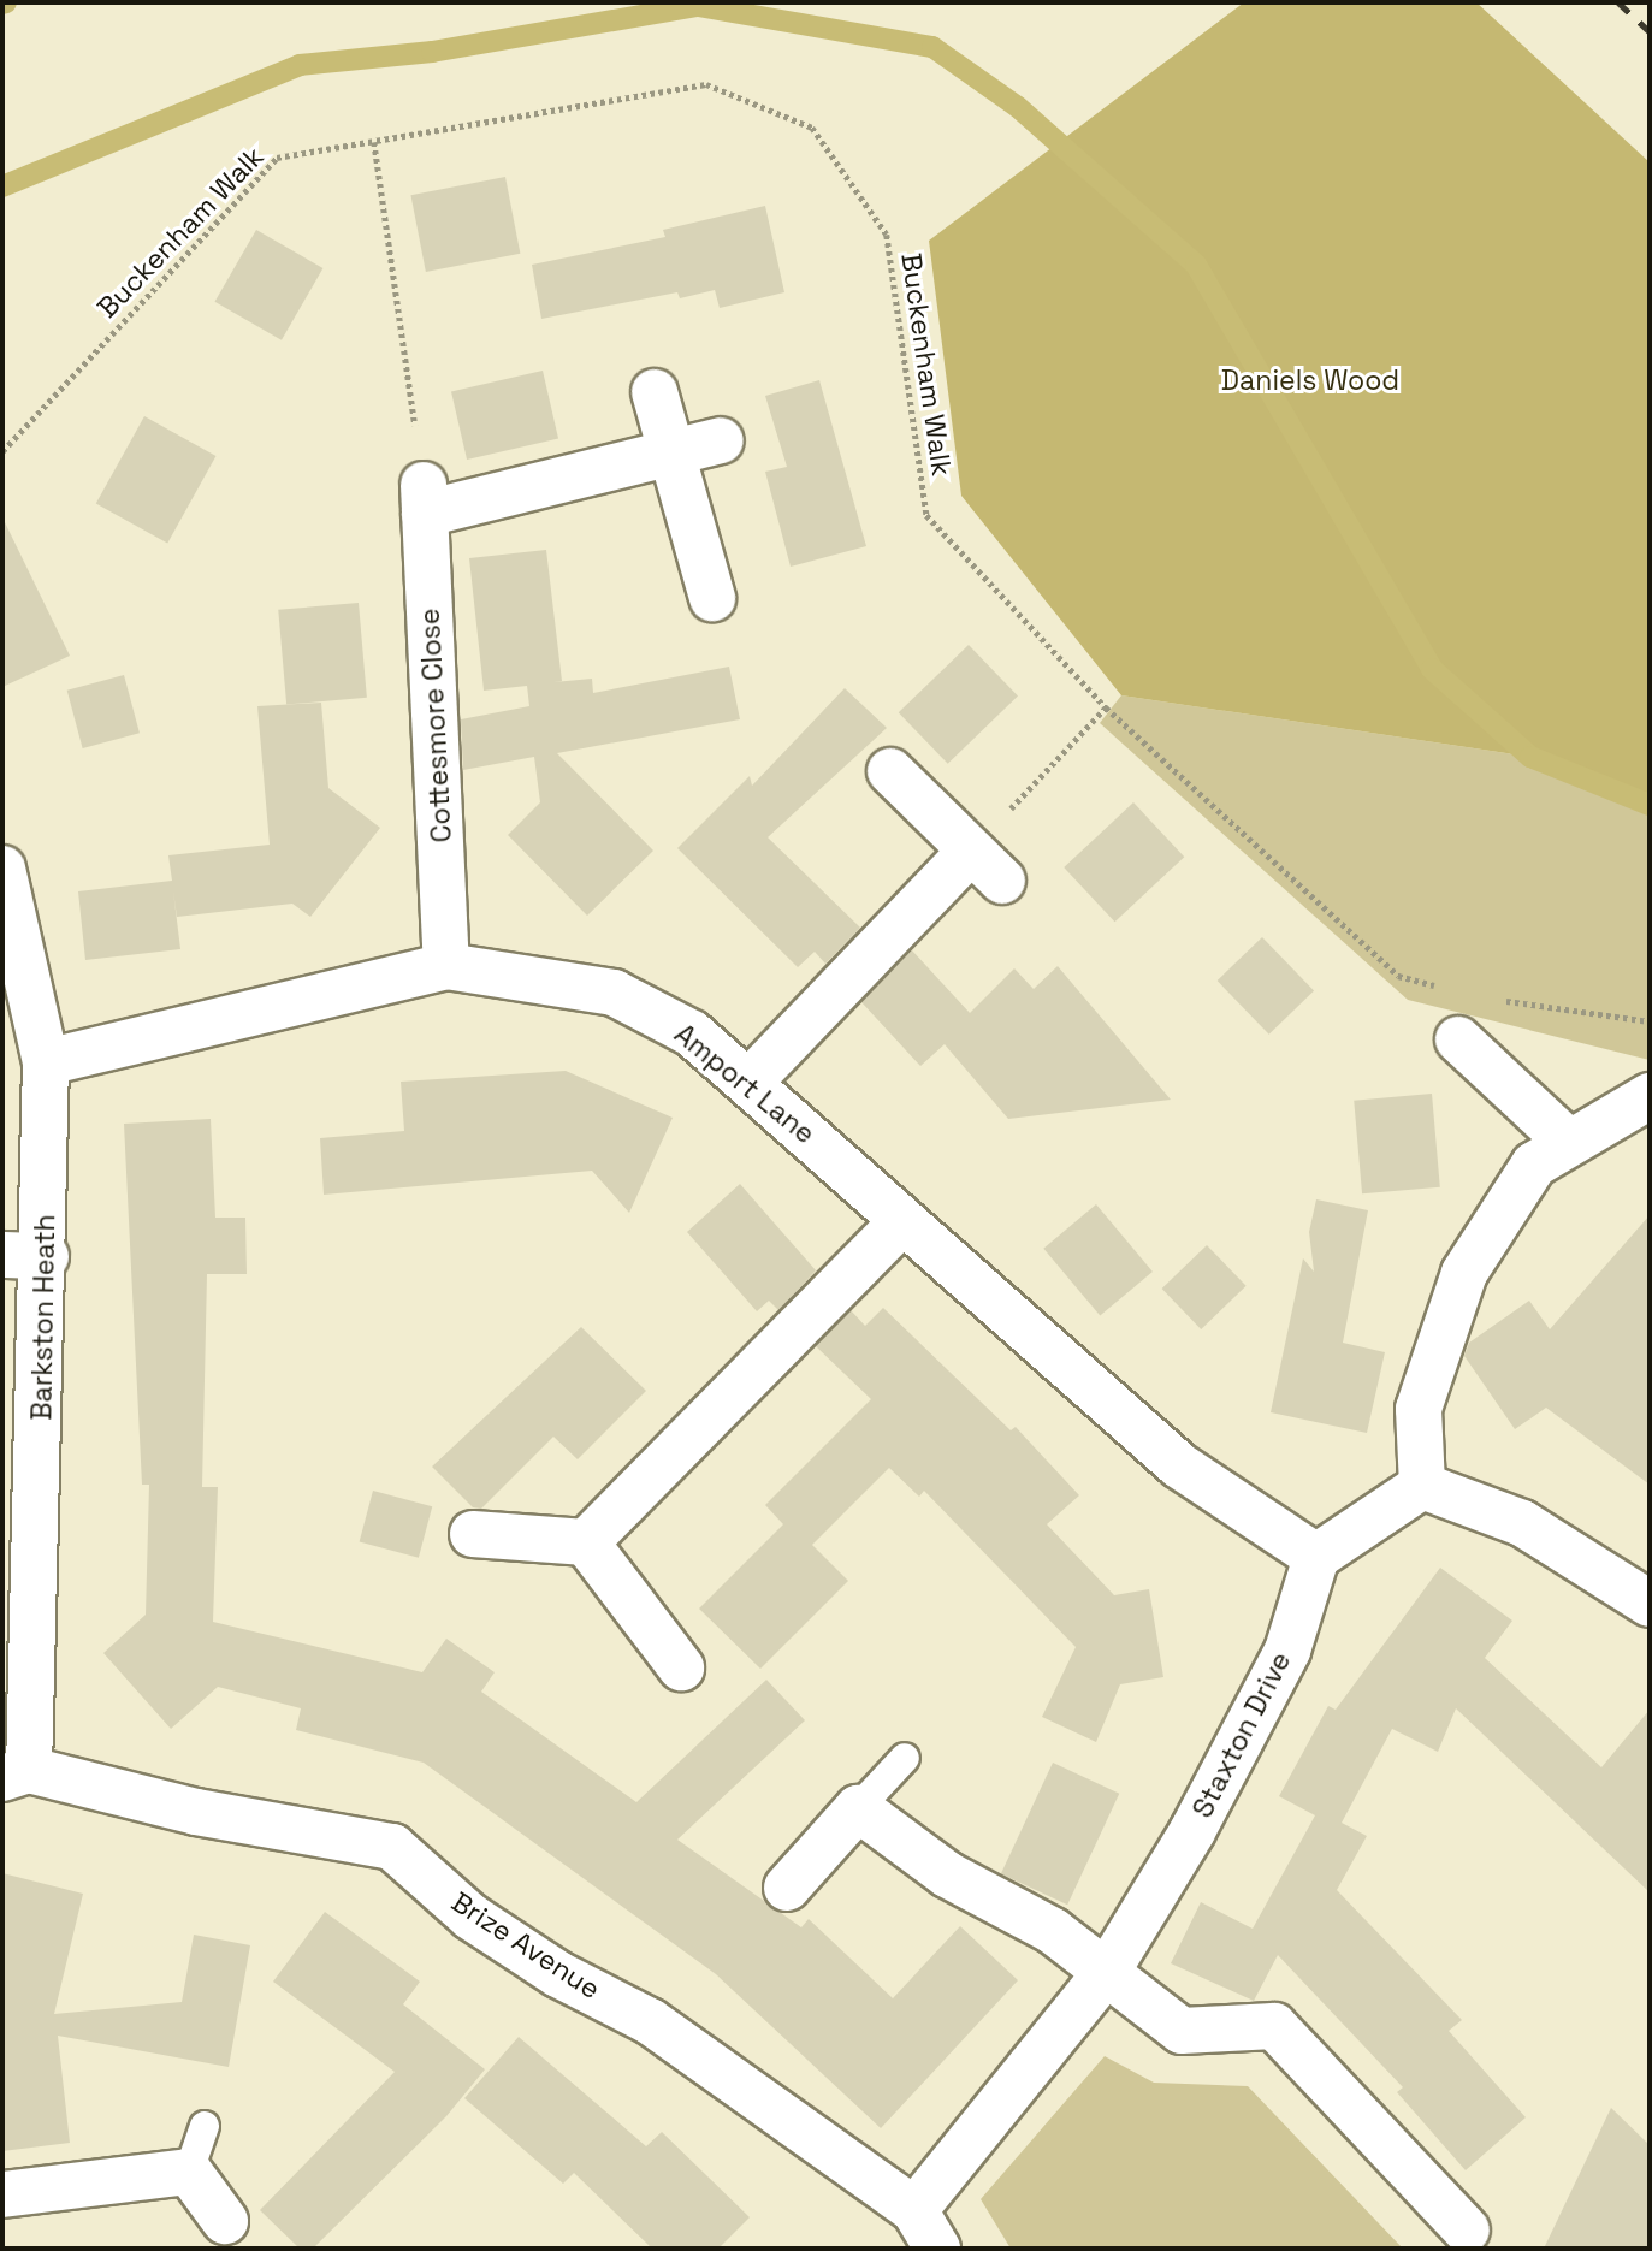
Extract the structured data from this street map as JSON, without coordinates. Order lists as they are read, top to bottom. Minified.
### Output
{"streets":{"street":["Cottesmore Close","Amport Lane","Barkston Heath","Staxton Drive","Brize Avenue"],"path":["Buckenham Walk"]},"crossings":[["Cottesmore Close","Amport Lane"],["Amport Lane","Barkston Heath"],["Amport Lane","Staxton Drive"],["Barkston Heath","Brize Avenue"],["Staxton Drive","Brize Avenue"]],"parks":["Daniels Wood"]}
